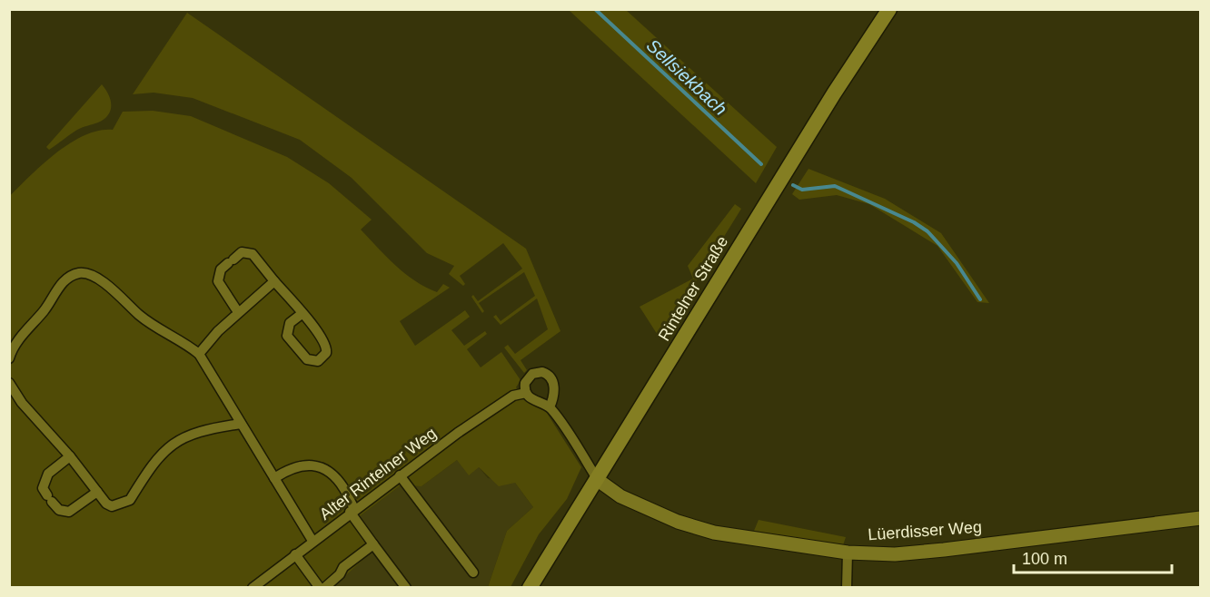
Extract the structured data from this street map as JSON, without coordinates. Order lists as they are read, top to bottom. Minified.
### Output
{"streets":{"main road":["Rintelner Straße","Lüerdisser Weg"],"street":["Alter Rintelner Weg"]},"crossings":[["Rintelner Straße","Lüerdisser Weg"]],"water":["Sellsiekbach"],"scale_bar":"100 m"}
